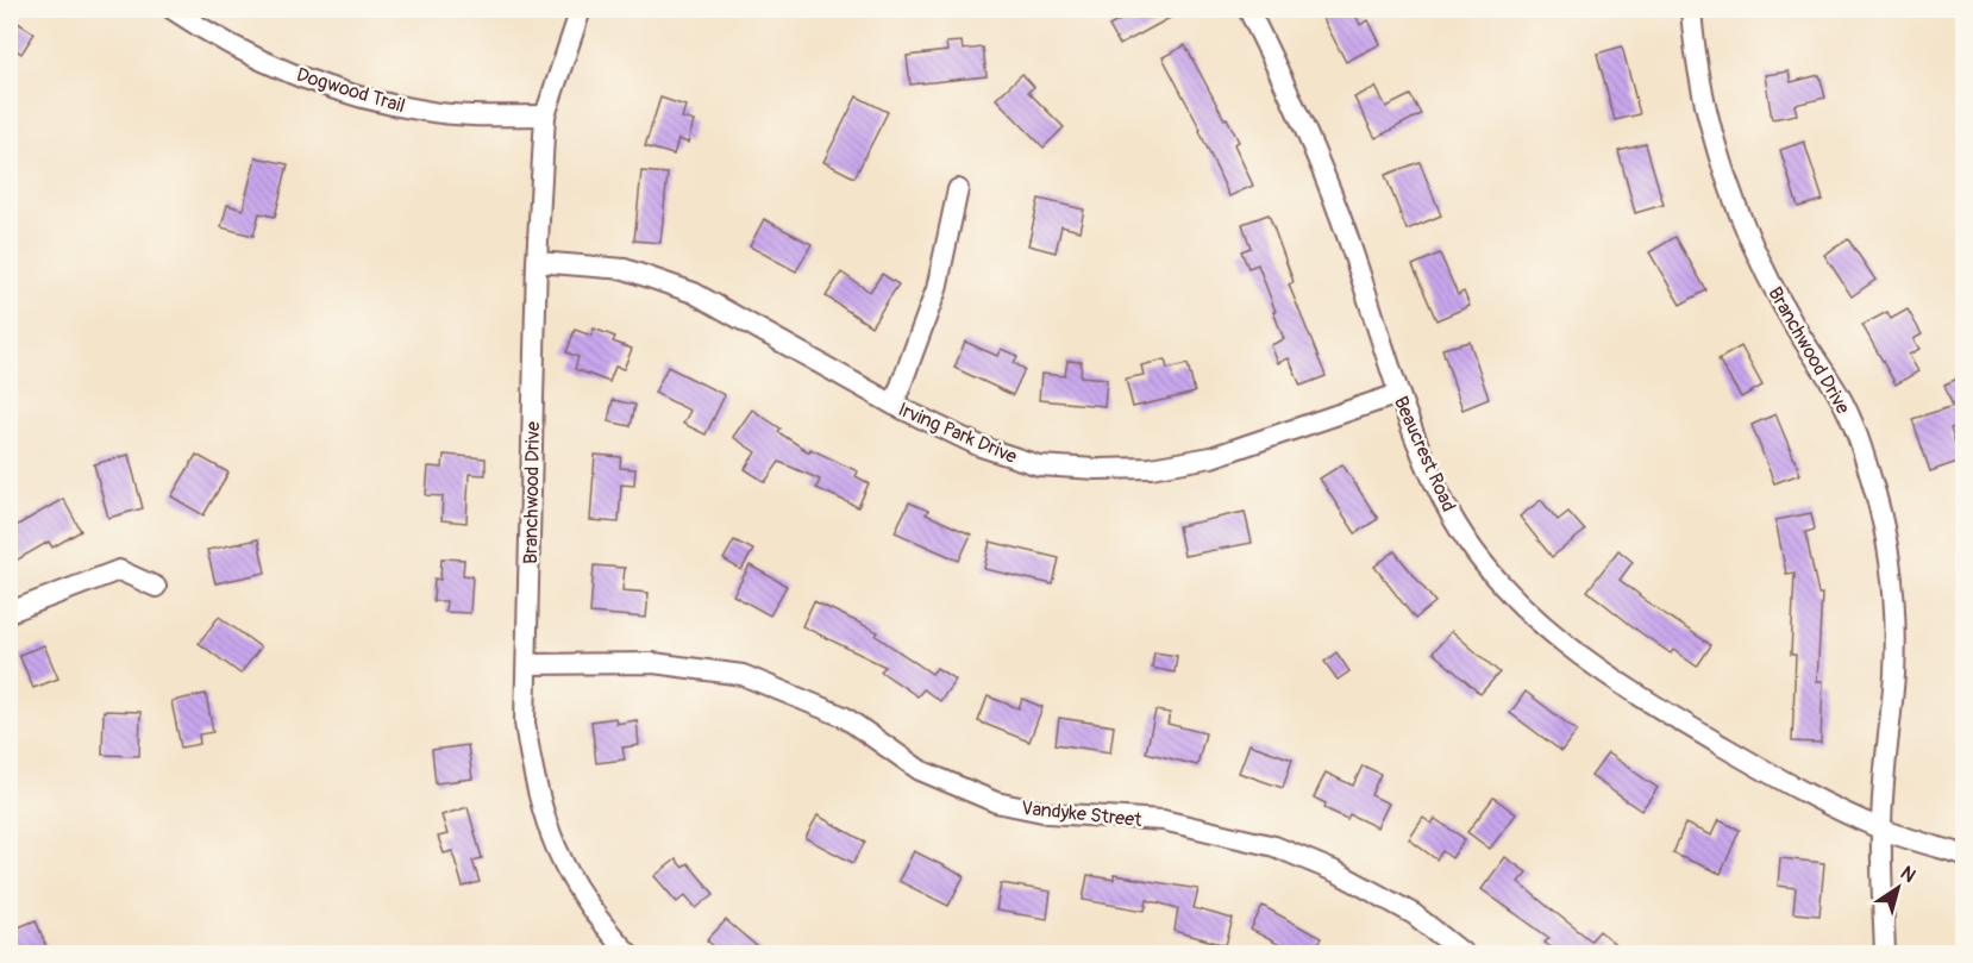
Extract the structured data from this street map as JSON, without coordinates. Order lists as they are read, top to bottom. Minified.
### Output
{"streets":{"street":["Dogwood Trail","Branchwood Drive","Irving Park Drive","Beaucrest Road","Vandyke Street"]},"crossings":[["Dogwood Trail","Branchwood Drive"],["Branchwood Drive","Irving Park Drive"],["Branchwood Drive","Beaucrest Road"],["Branchwood Drive","Vandyke Street"],["Irving Park Drive","Beaucrest Road"]],"north":"top right"}
